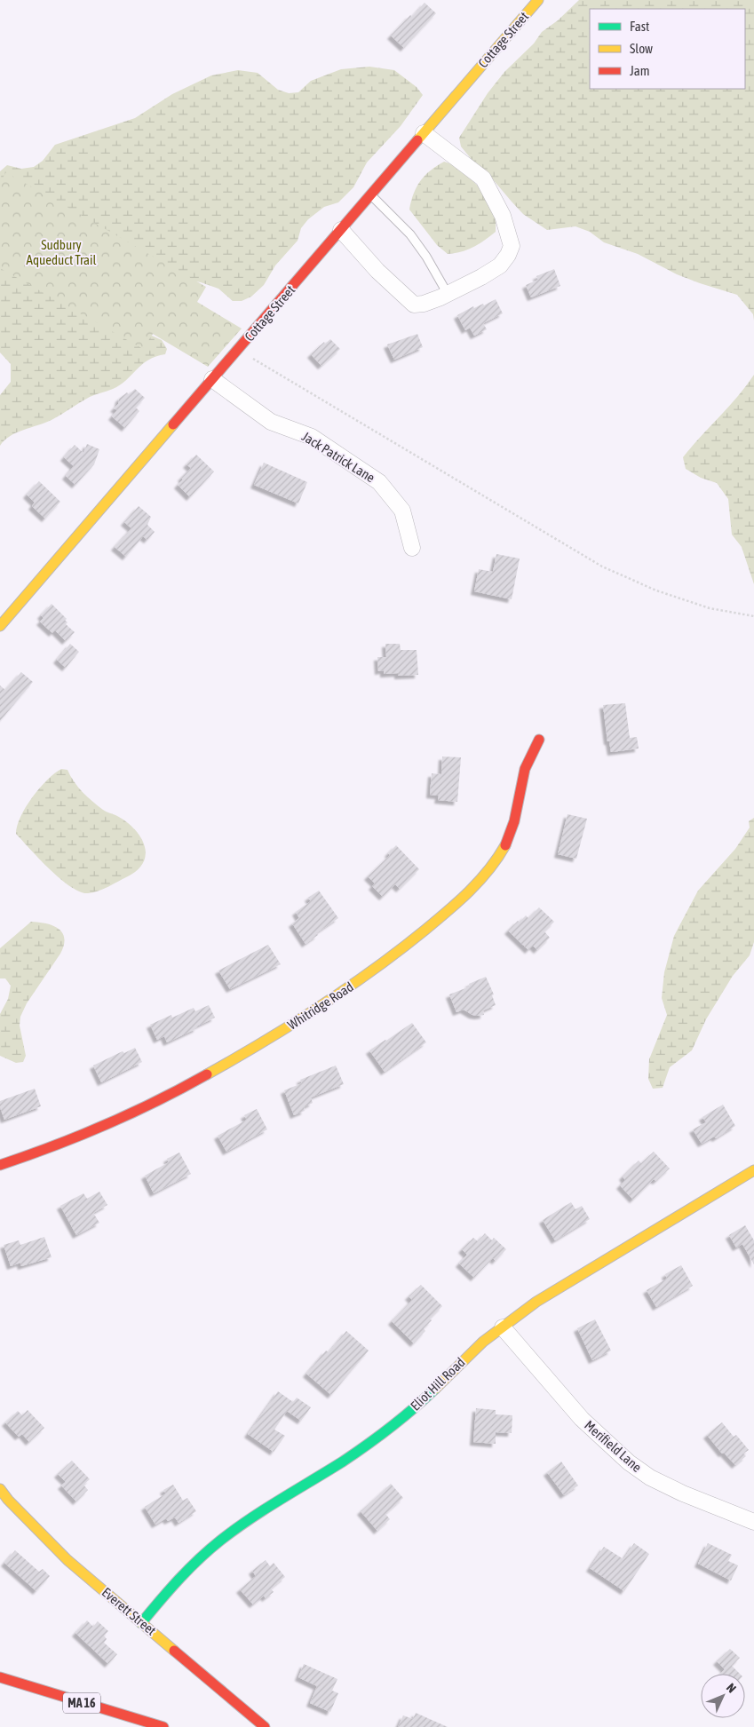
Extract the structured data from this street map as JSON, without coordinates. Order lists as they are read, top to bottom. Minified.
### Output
{"streets":{"street":["Cottage Street","Jack Patrick Lane","Whitridge Road","Eliot Hill Road","Merifield Lane","Everett Street","MA 16"]},"crossings":[["Cottage Street","Jack Patrick Lane"],["Eliot Hill Road","Merifield Lane"],["Eliot Hill Road","Everett Street"]],"parks":["Sudbury Aqueduct Trail"],"legend":["Fast","Slow","Jam"],"north":"top right"}
